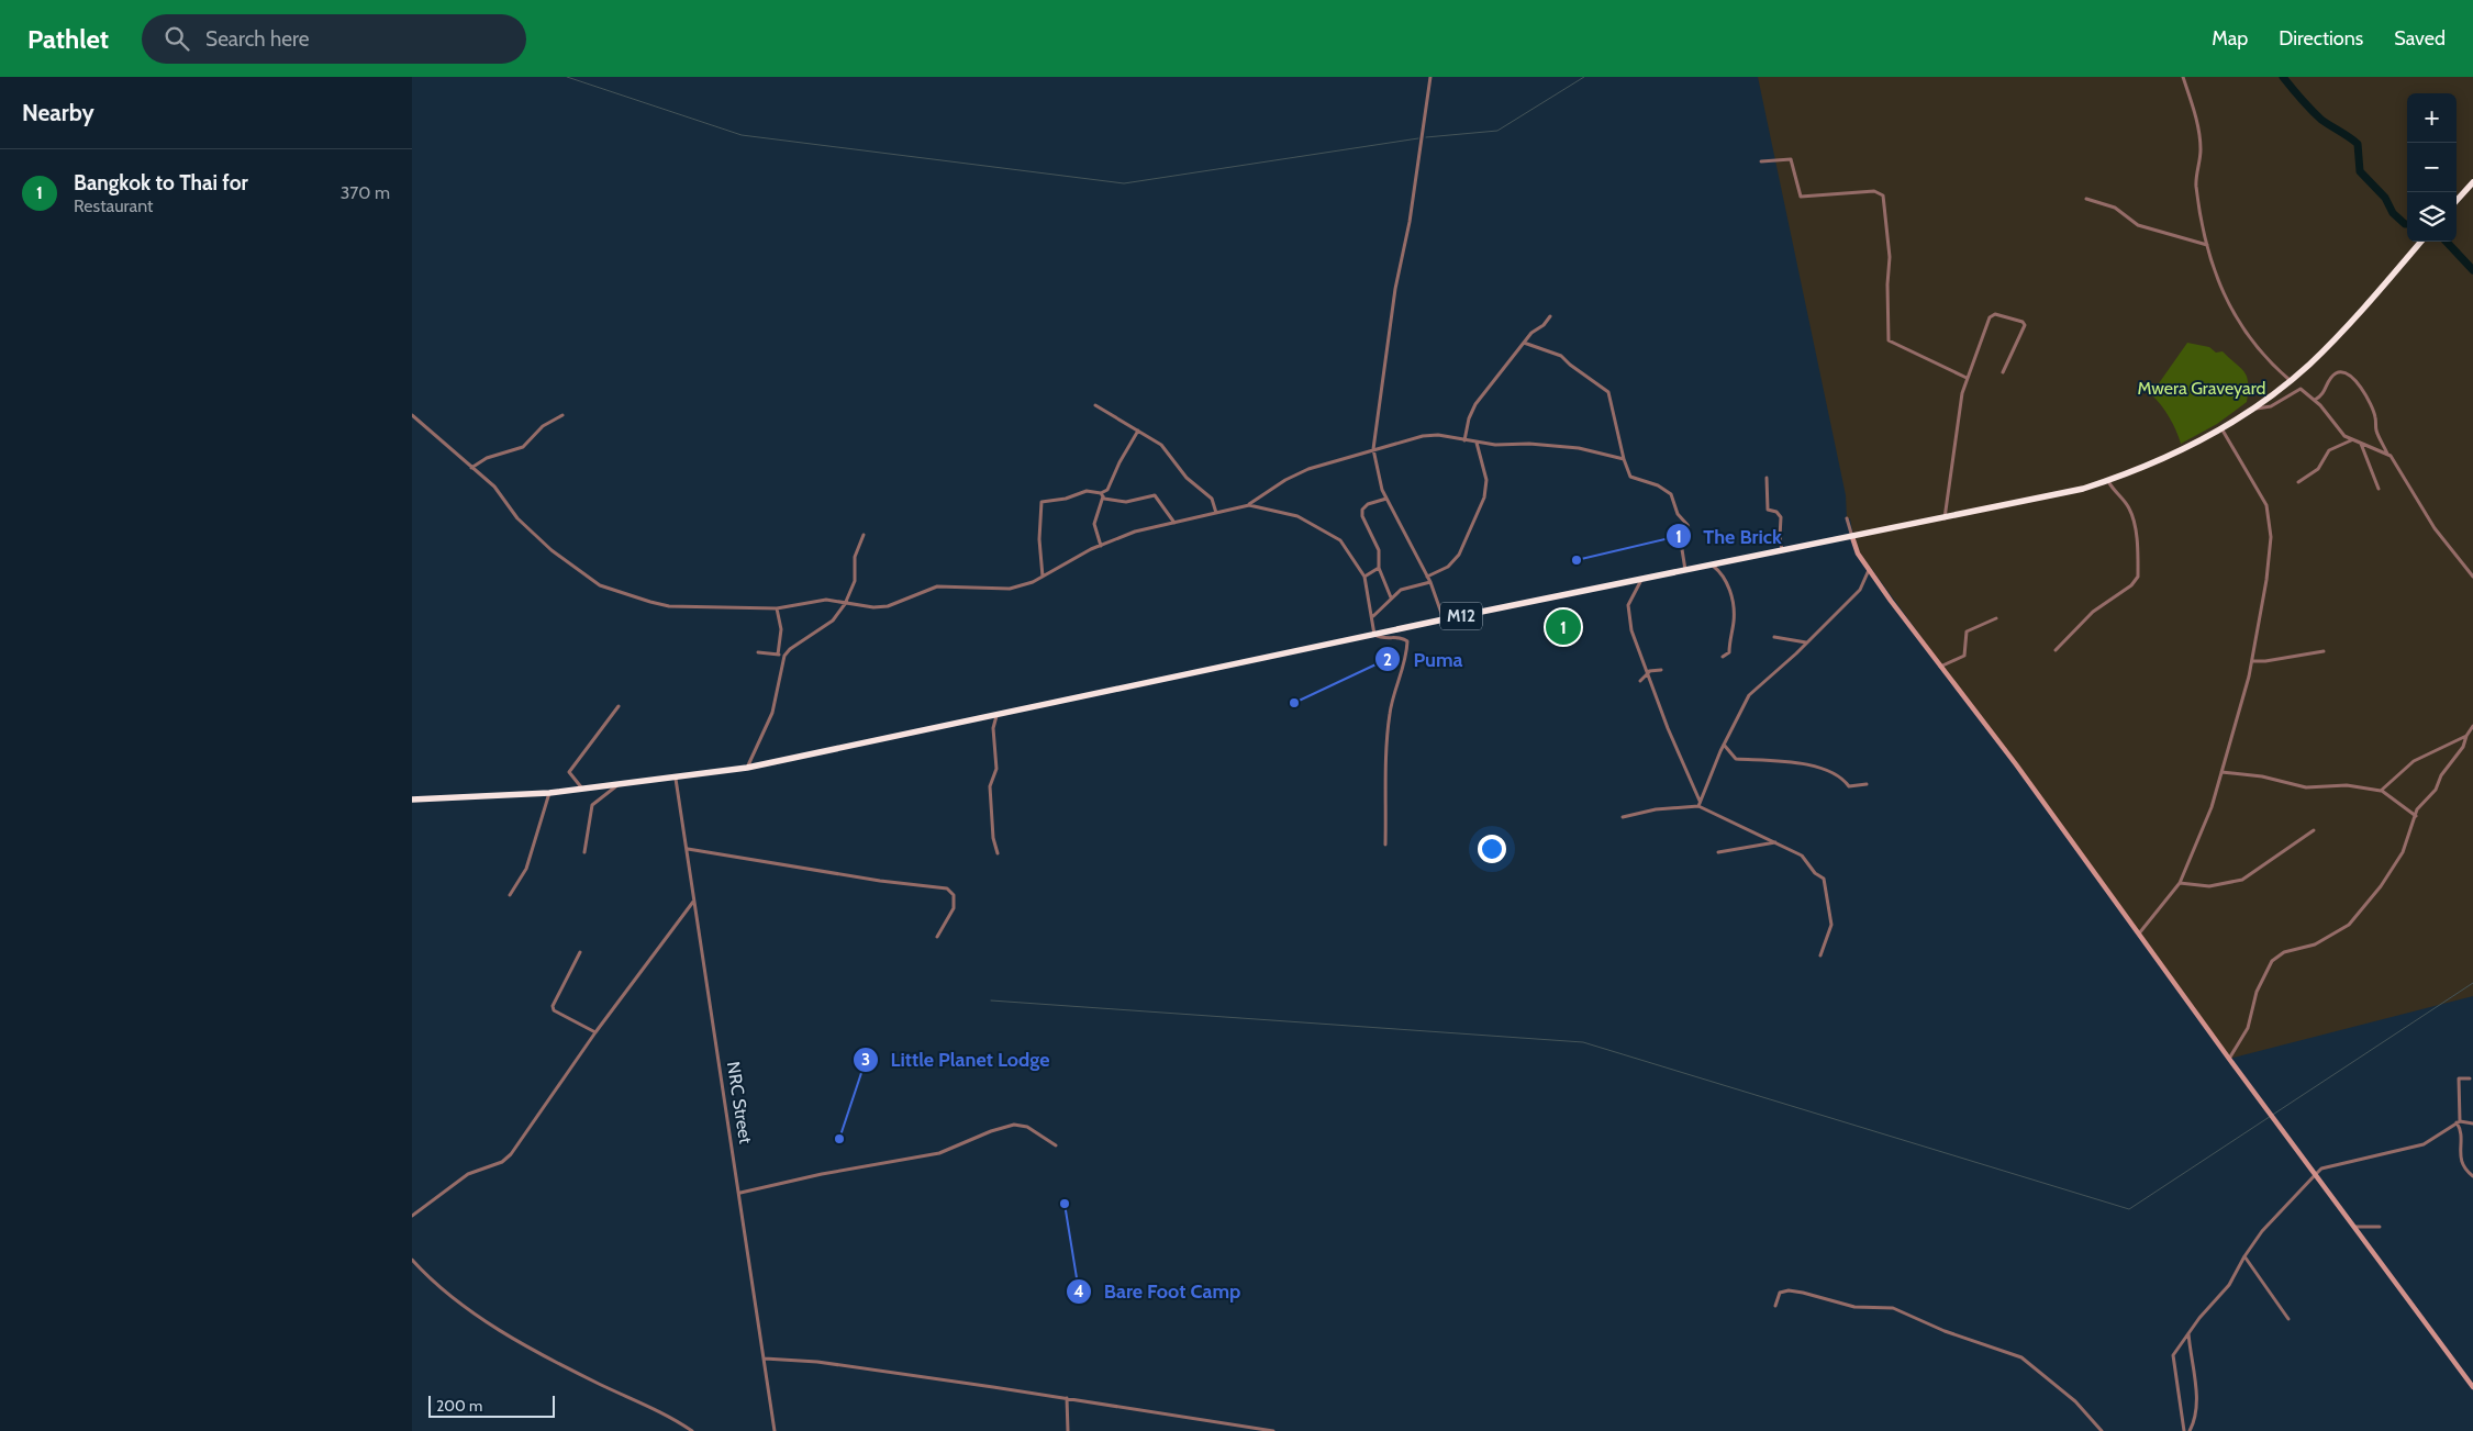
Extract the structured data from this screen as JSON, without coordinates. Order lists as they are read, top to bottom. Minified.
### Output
{"streets":{"highway":["M12"],"street":["NRC Street"]},"crossings":[["M12","NRC Street"]],"parks":["Mwera Graveyard"],"places":["The Brick","Puma","Little Planet Lodge","Bare Foot Camp"],"scale_bar":"200 m","page":{"header":"Pathlet","search":"Search here","nav":["Map","Directions","Saved"],"heading":"Nearby","map_buttons":["+","−"],"list":[{"mark":"1","name":"Bangkok to Thai for","note":"Restaurant","value":"370 m"}],"pins":"1","scale":"200 m"}}
